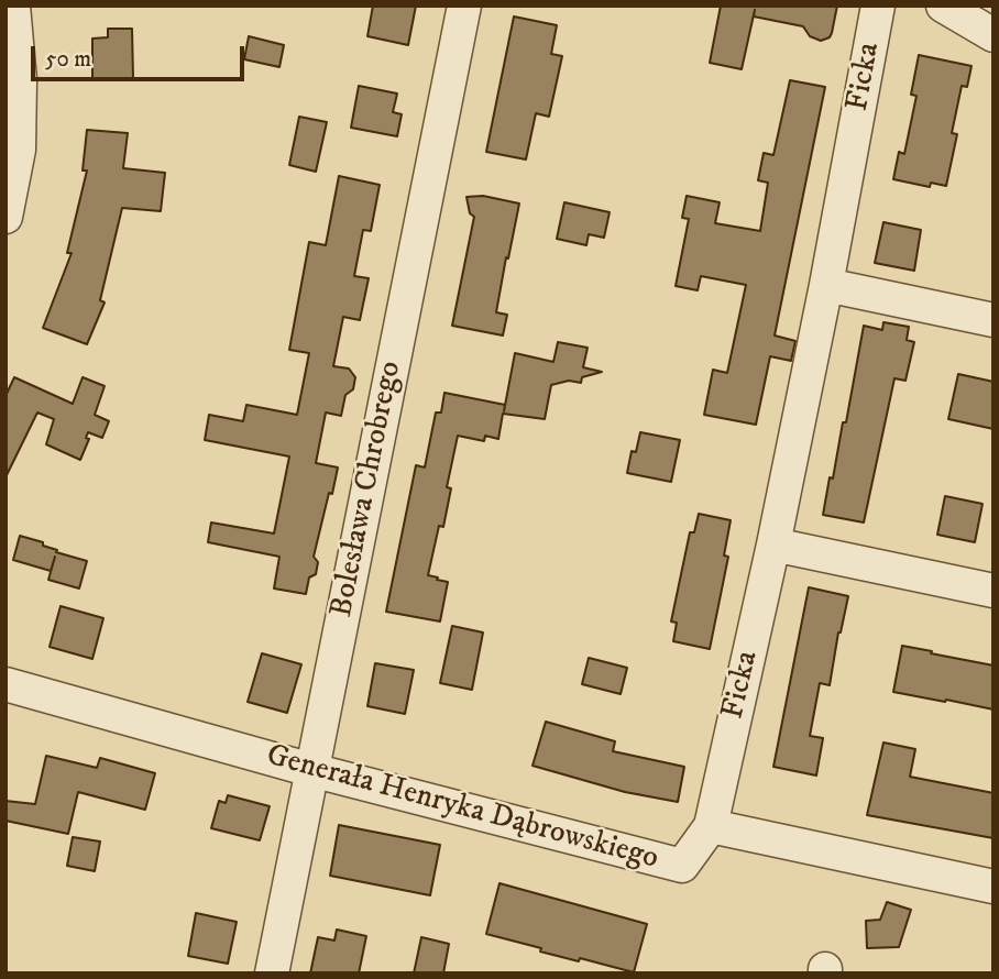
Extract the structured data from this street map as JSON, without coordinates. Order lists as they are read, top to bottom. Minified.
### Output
{"streets":{"street":["Ficka","Bolesława Chrobrego","Generała Henryka Dąbrowskiego"]},"crossings":[["Ficka","Generała Henryka Dąbrowskiego"],["Bolesława Chrobrego","Generała Henryka Dąbrowskiego"]],"scale_bar":"50 m"}
